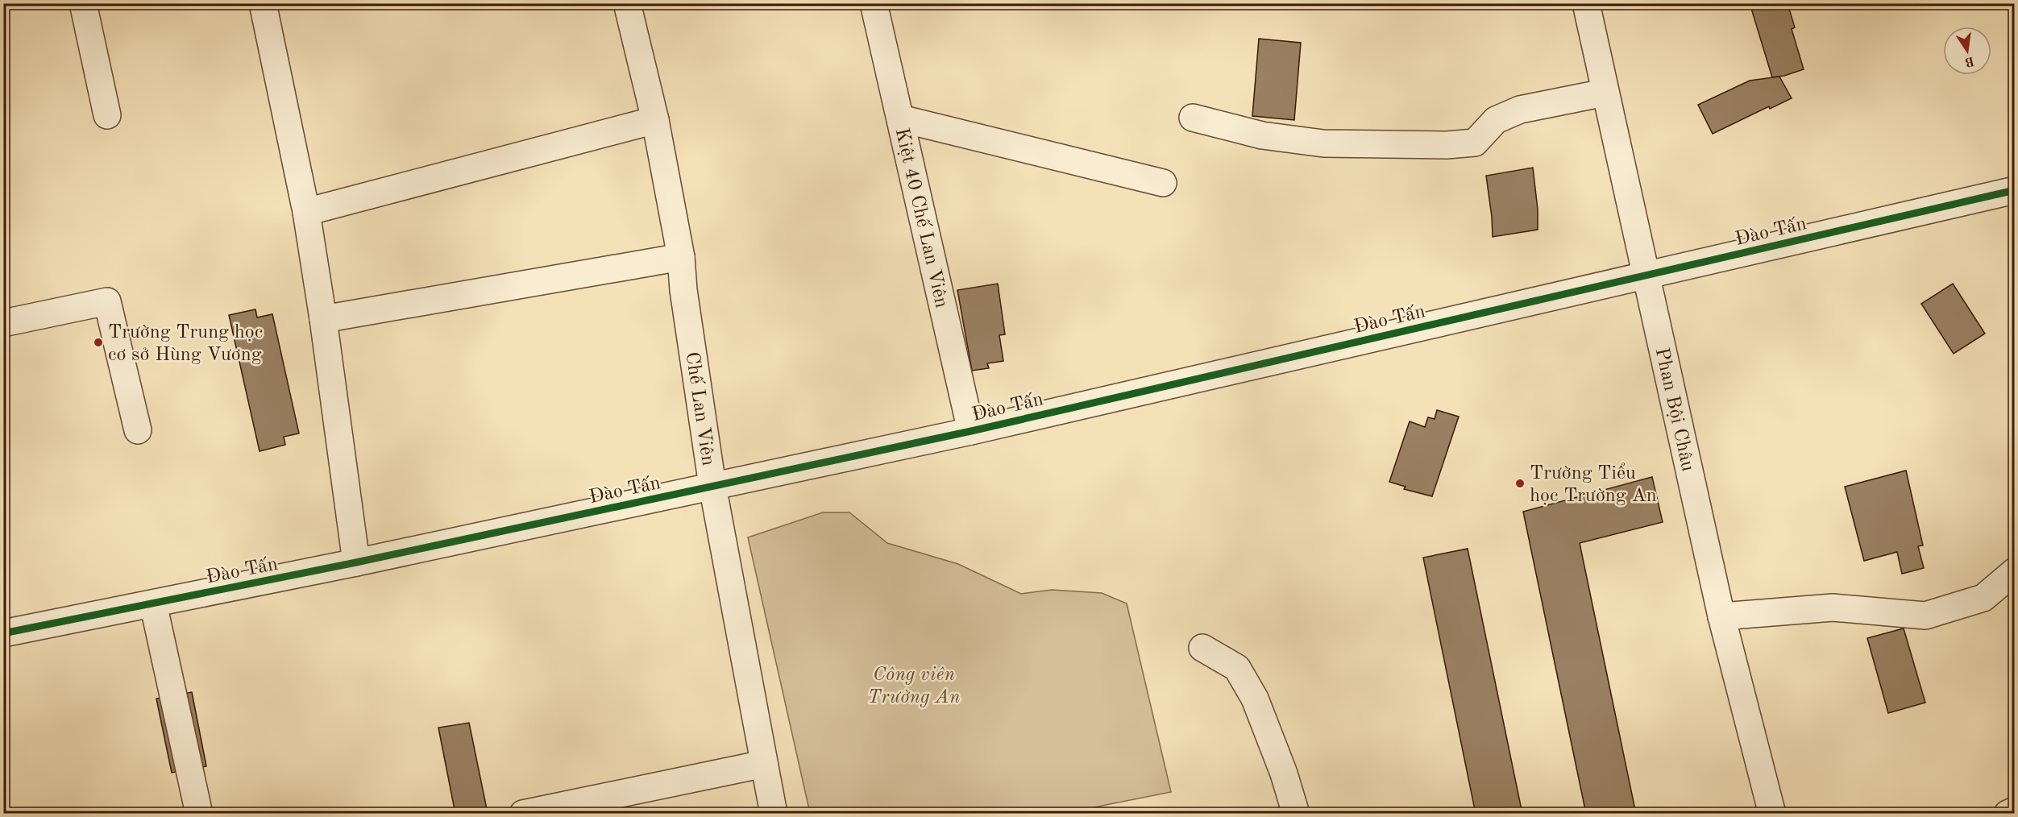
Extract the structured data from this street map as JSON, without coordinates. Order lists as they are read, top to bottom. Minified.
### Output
{"streets":{"street":["Kiệt 40 Chế Lan Viên","Đào Tấn","Chế Lan Viên","Phan Bội Châu"]},"crossings":[["Kiệt 40 Chế Lan Viên","Đào Tấn"],["Đào Tấn","Chế Lan Viên"],["Đào Tấn","Phan Bội Châu"]],"parks":["Công viên Trường An"],"places":["Trường Trung học cơ sở Hùng Vương","Trường Tiểu học Trường An"],"north":"bottom"}
